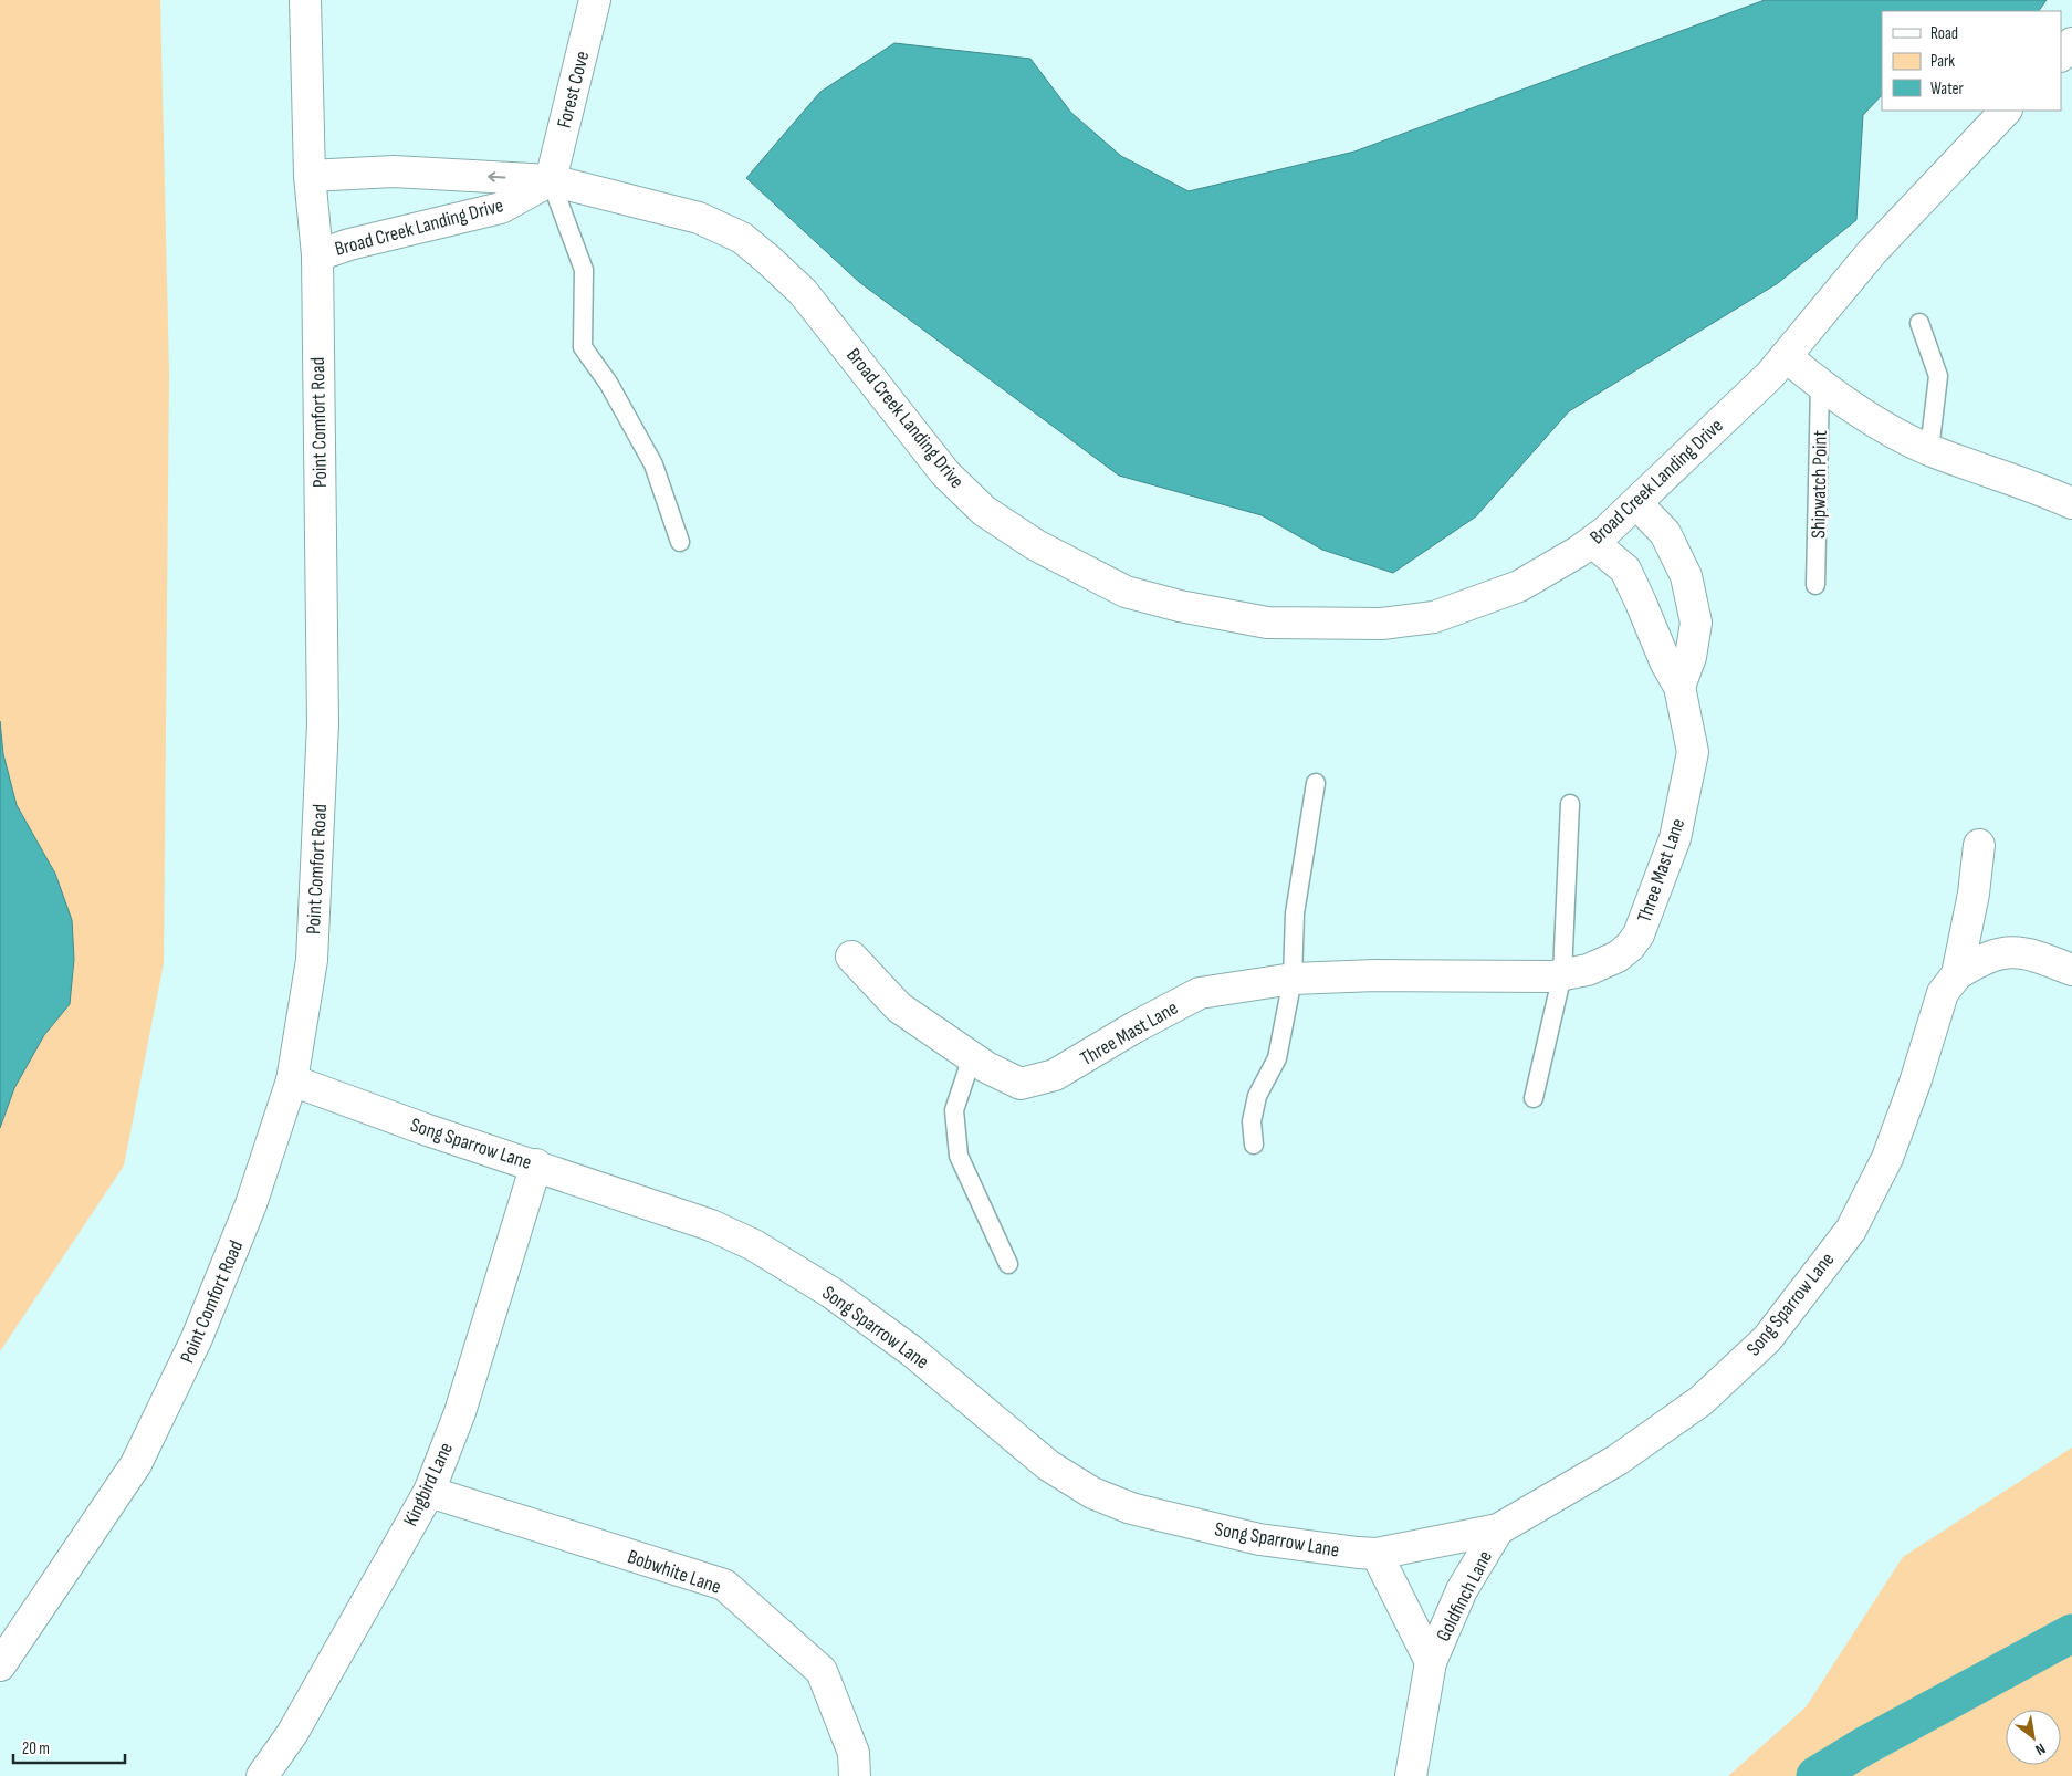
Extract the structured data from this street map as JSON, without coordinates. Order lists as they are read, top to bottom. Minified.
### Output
{"streets":{"street":["Forest Cove","Broad Creek Landing Drive","Point Comfort Road","Three Mast Lane","Song Sparrow Lane","Kingbird Lane","Bobwhite Lane","Goldfinch Lane"],"lane":["Shipwatch Point"]},"crossings":[["Forest Cove","Broad Creek Landing Drive"],["Broad Creek Landing Drive","Point Comfort Road"],["Broad Creek Landing Drive","Three Mast Lane"],["Point Comfort Road","Song Sparrow Lane"],["Song Sparrow Lane","Kingbird Lane"],["Song Sparrow Lane","Goldfinch Lane"],["Kingbird Lane","Bobwhite Lane"]],"legend":["Road","Park","Water"],"scale_bar":"20 m","north":"bottom right"}
